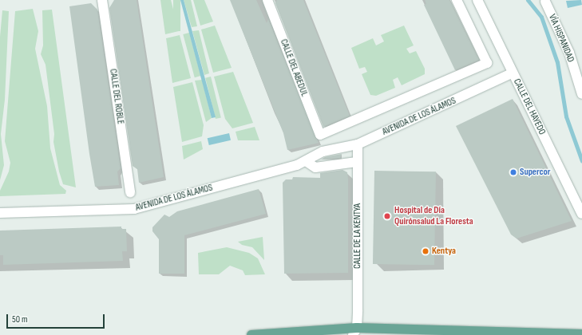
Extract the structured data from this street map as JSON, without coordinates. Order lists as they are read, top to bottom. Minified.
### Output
{"streets":{"street":["VÍA HISPANIDAD","CALLE DEL ABEDUL","CALLE DEL ROBLE","CALLE DEL HAYEDO","AVENIDA DE LOS ÁLAMOS","CALLE DE LA KENTYA"]},"crossings":[["CALLE DEL HAYEDO","AVENIDA DE LOS ÁLAMOS"],["AVENIDA DE LOS ÁLAMOS","CALLE DE LA KENTYA"]],"places":["Supercor","Hospital de Día Quirónsalud La Floresta","Kentya"],"scale_bar":"50 m"}
